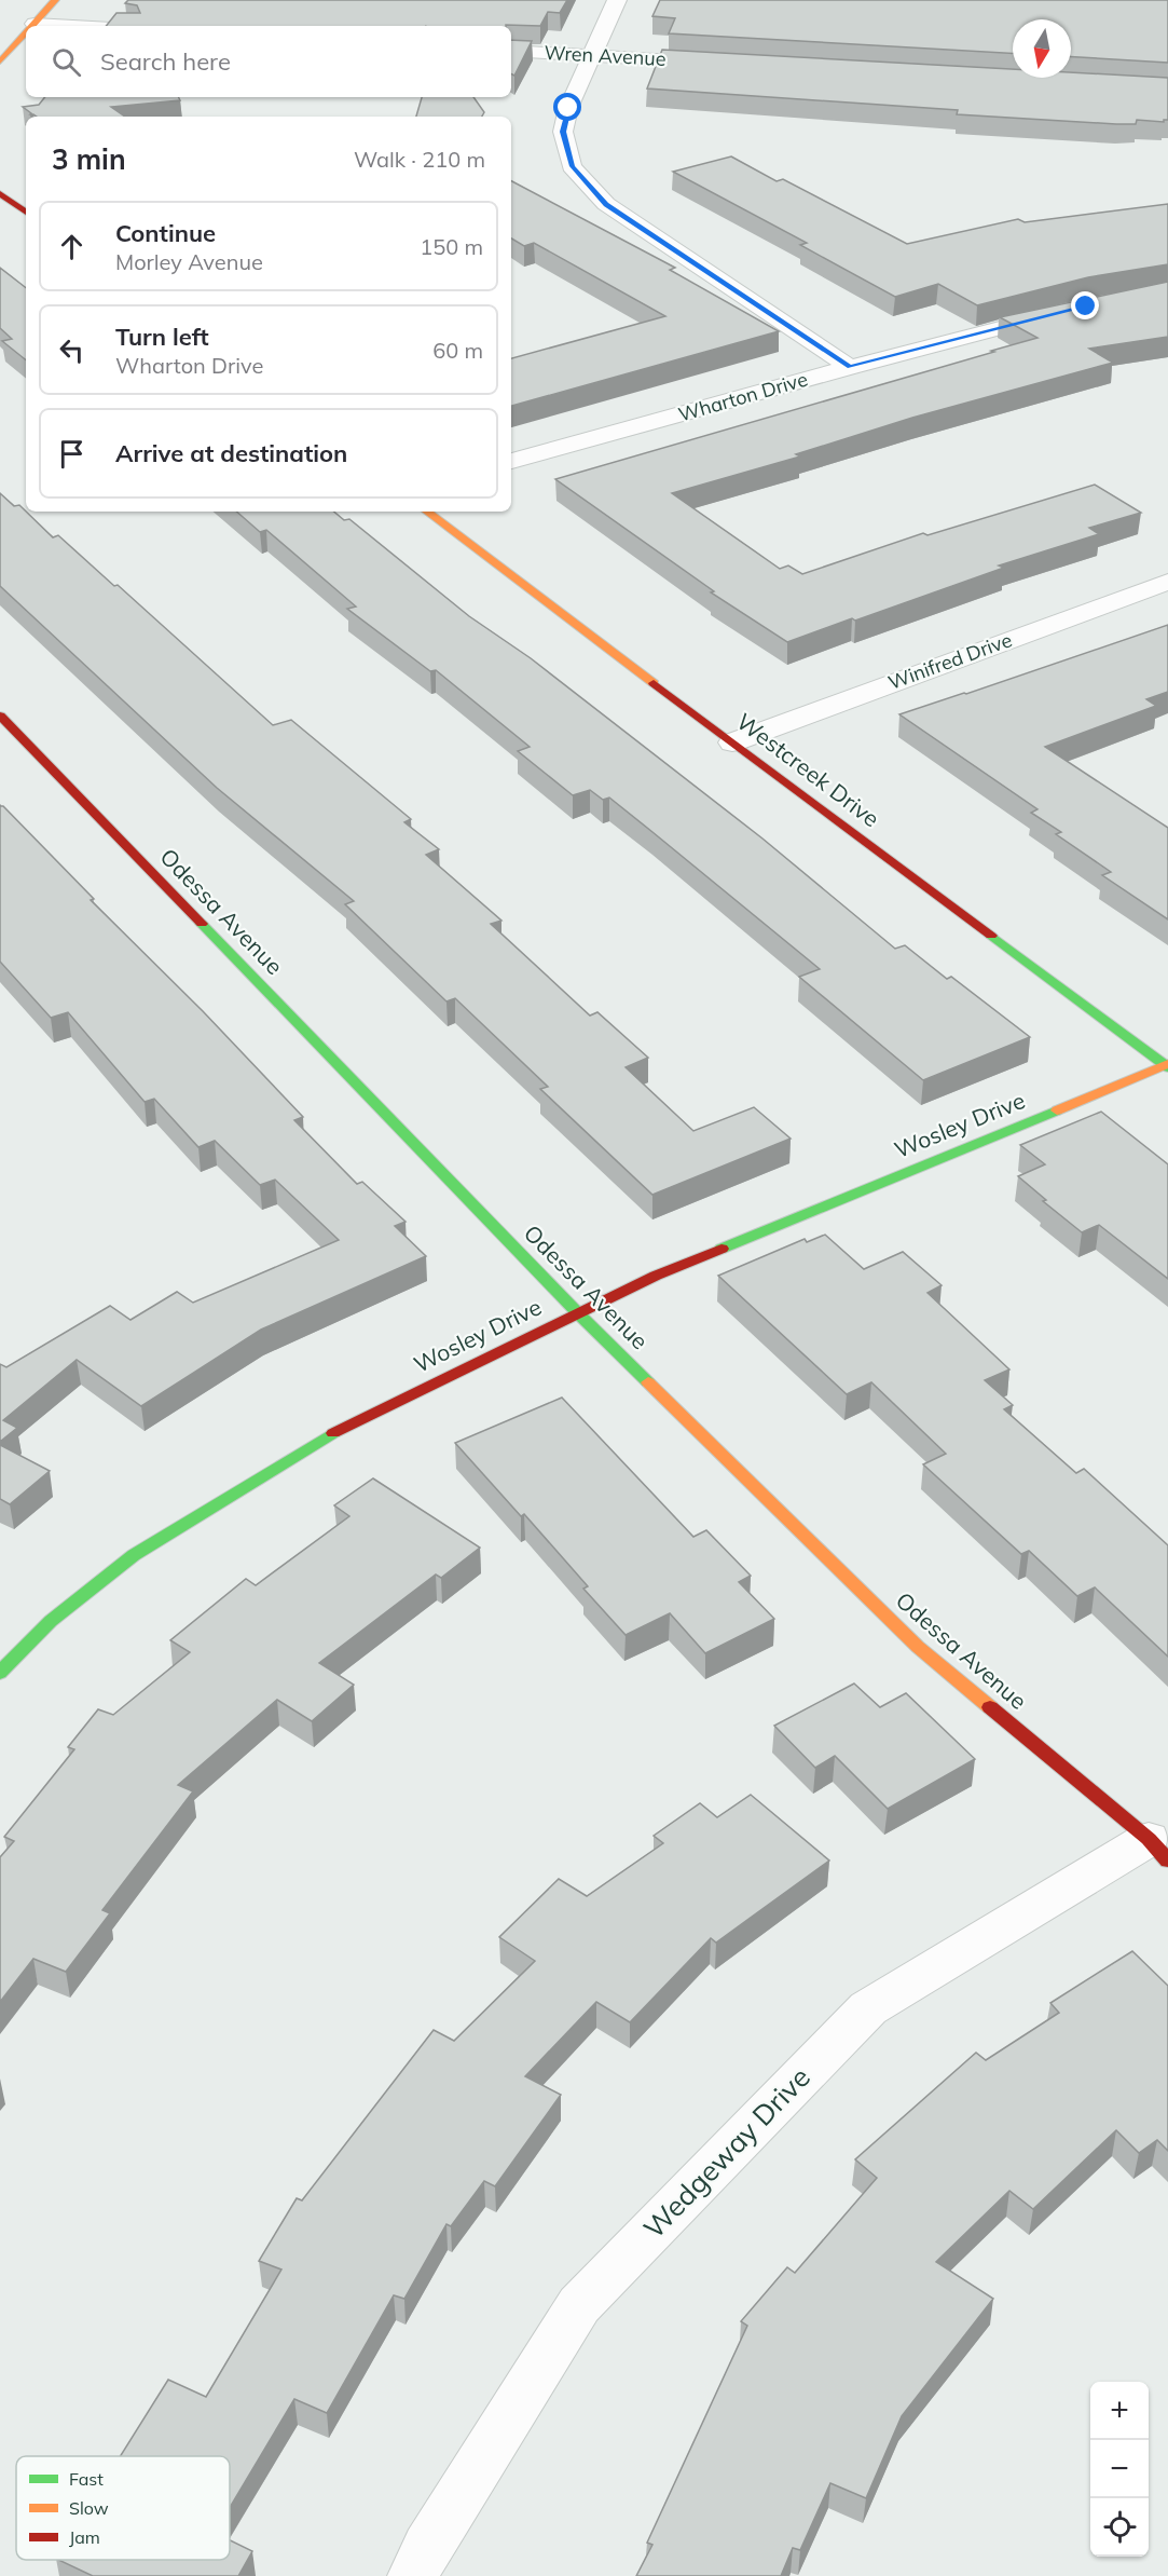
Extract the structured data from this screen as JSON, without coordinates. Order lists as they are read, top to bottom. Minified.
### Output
{"streets":{"street":["Wren Avenue","Wharton Drive","Winifred Drive","Westcreek Drive","Odessa Avenue","Wosley Drive","Wedgeway Drive"]},"crossings":[["Winifred Drive","Westcreek Drive"],["Westcreek Drive","Wosley Drive"],["Odessa Avenue","Wosley Drive"],["Odessa Avenue","Wedgeway Drive"]],"legend":["Fast","Slow","Jam"],"north":"bottom","page":{"search":"Search here","heading":["3 min","Walk · 210 m"],"list":[["Continue","Morley Avenue","150 m"],["Turn left","Wharton Drive","60 m"],"Arrive at destination"],"map_buttons":["+","−"]}}
